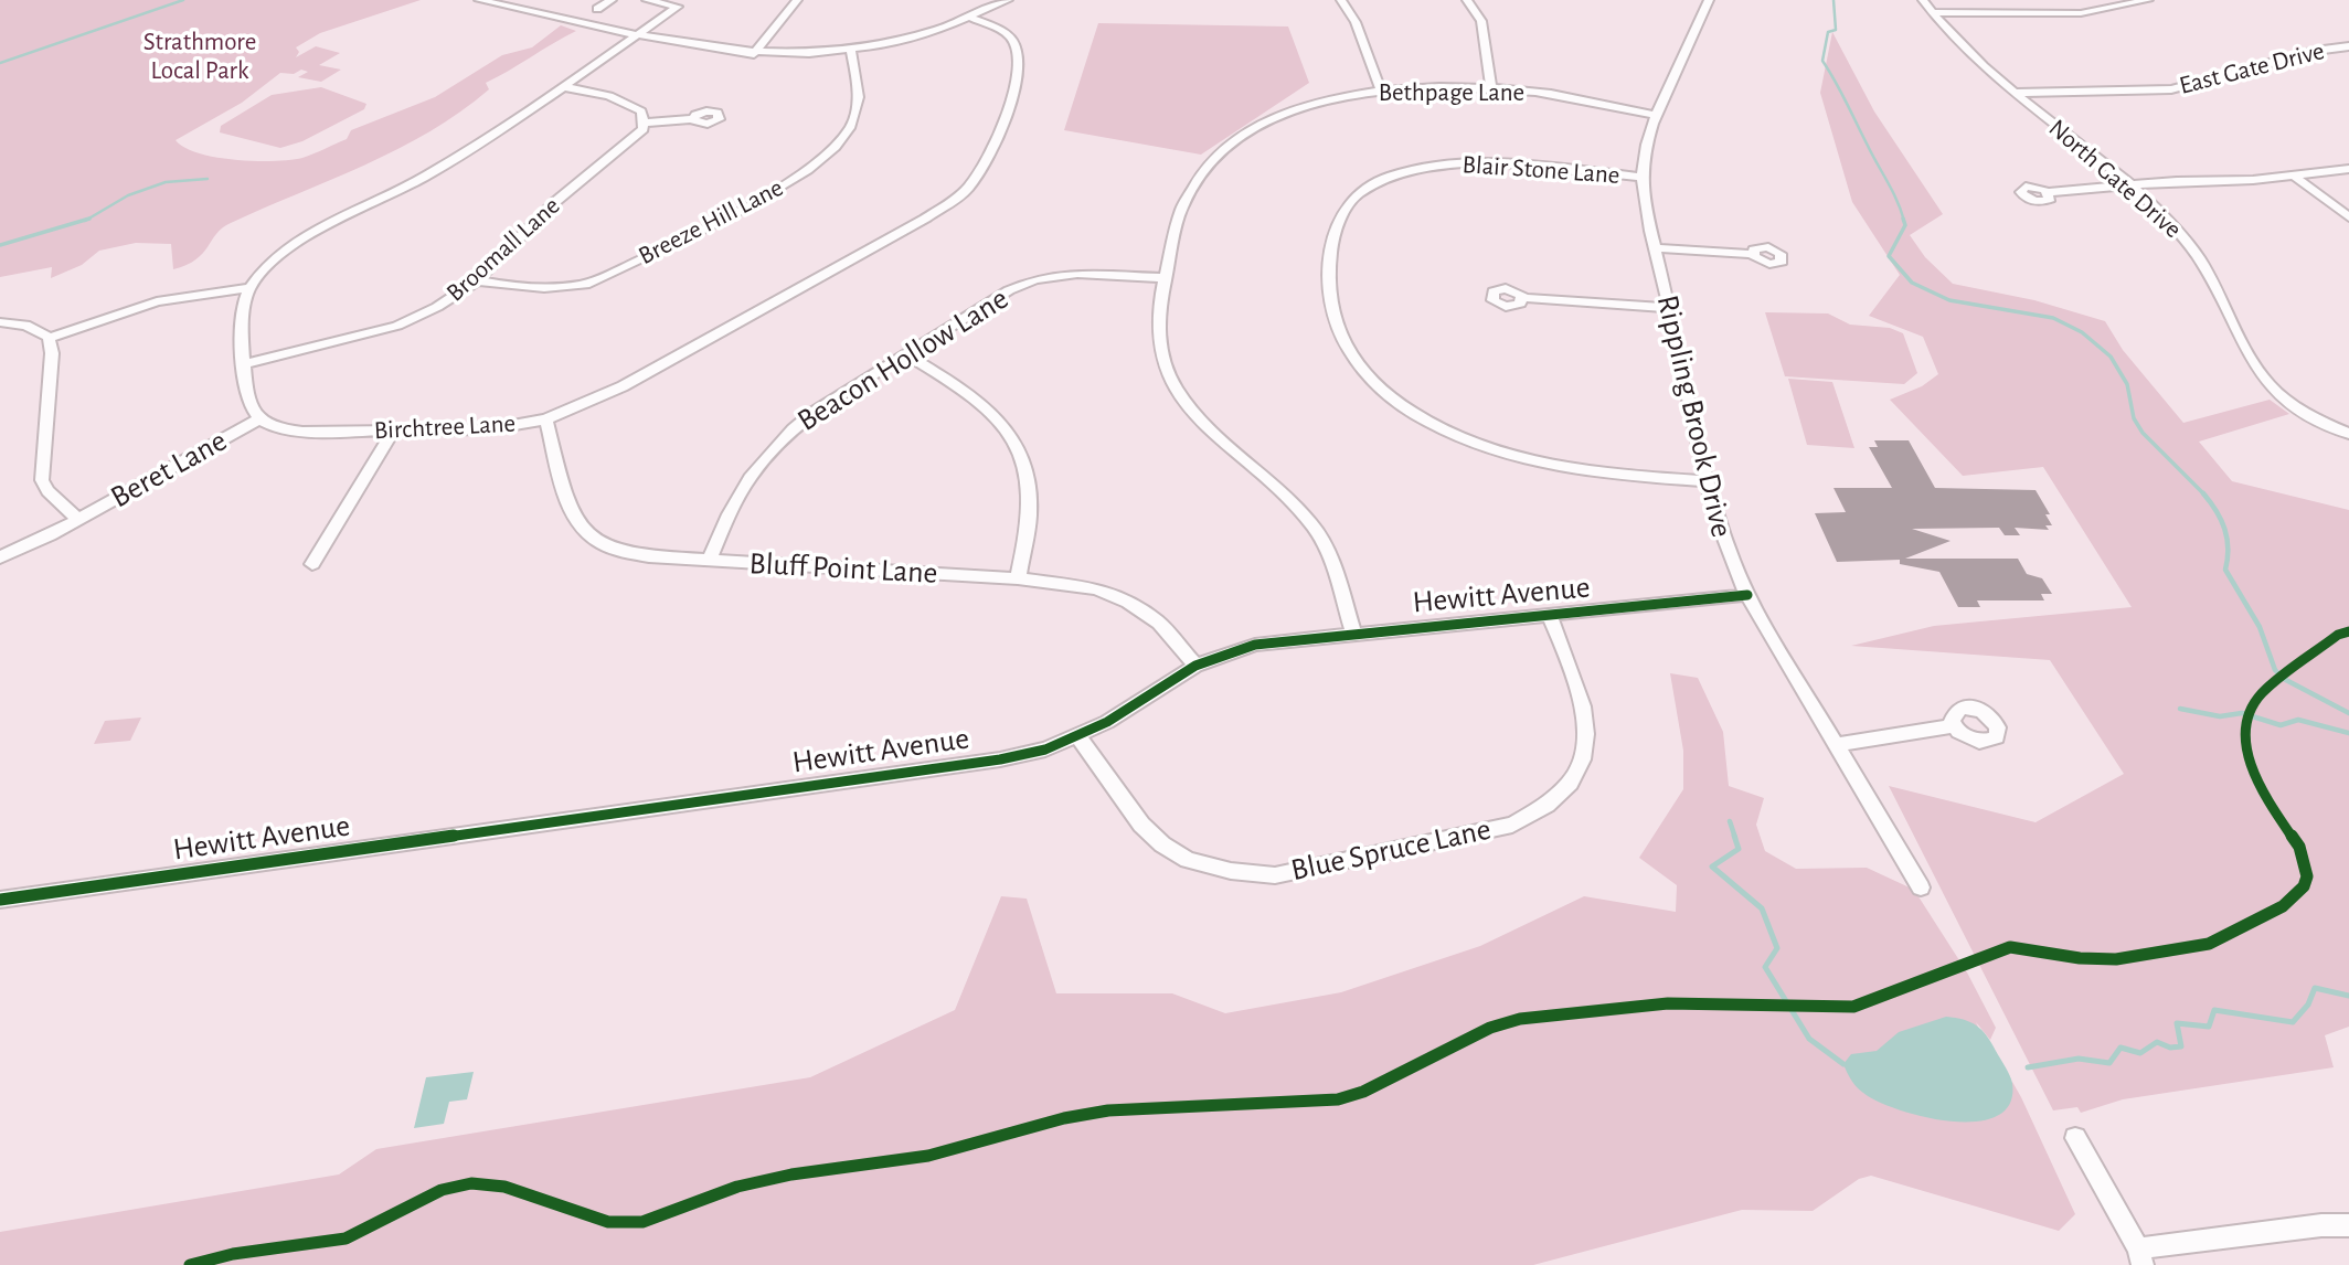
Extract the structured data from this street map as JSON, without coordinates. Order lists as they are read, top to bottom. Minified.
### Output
{"streets":{"street":["East Gate Drive","Bethpage Lane","Blair Stone Lane","North Gate Drive","Breeze Hill Lane","Broomall Lane","Beacon Hollow Lane","Rippling Brook Drive","Birchtree Lane","Beret Lane","Bluff Point Lane","Hewitt Avenue","Blue Spruce Lane"]},"crossings":[["East Gate Drive","North Gate Drive"],["Bethpage Lane","Beacon Hollow Lane"],["Bethpage Lane","Rippling Brook Drive"],["Bethpage Lane","Hewitt Avenue"],["Blair Stone Lane","Rippling Brook Drive"],["Breeze Hill Lane","Broomall Lane"],["Beacon Hollow Lane","Bluff Point Lane"],["Rippling Brook Drive","Hewitt Avenue"],["Birchtree Lane","Beret Lane"],["Birchtree Lane","Bluff Point Lane"],["Bluff Point Lane","Hewitt Avenue"],["Hewitt Avenue","Blue Spruce Lane"]],"parks":["Strathmore Local Park"]}
